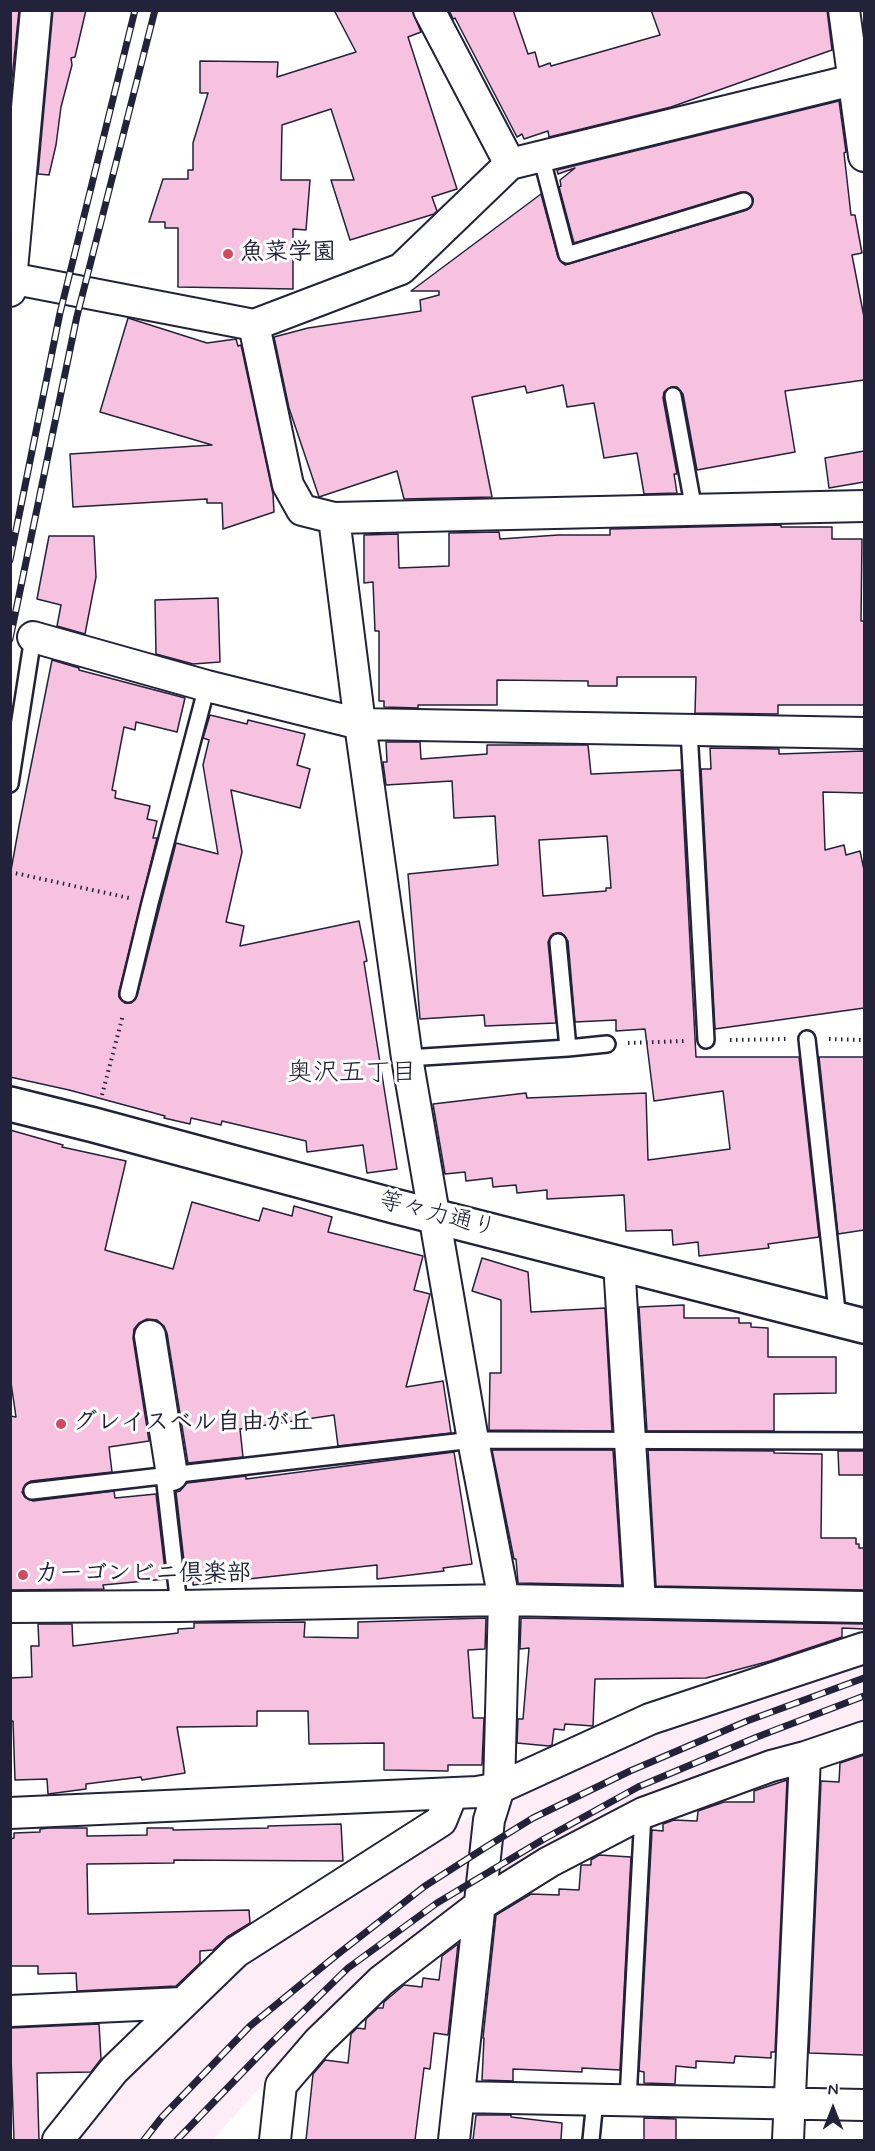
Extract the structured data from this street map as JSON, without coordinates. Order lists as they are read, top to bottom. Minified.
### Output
{"streets":{"street":["等々力通り"]},"districts":["奥沢五丁目"],"places":["魚菜学園","グレイスベル自由が丘","カーゴンビニ倶楽部"],"north":"top"}
